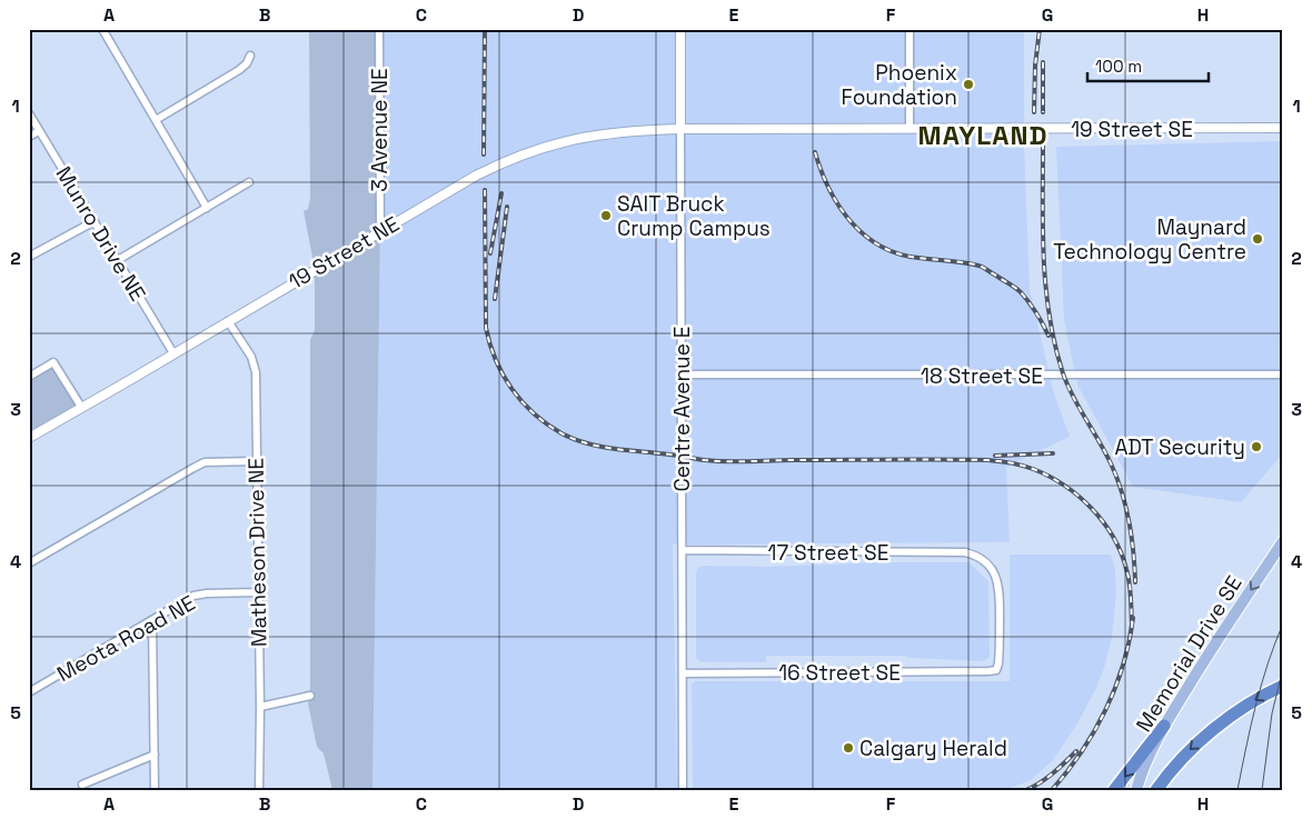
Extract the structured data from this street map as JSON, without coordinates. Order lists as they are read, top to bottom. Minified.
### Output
{"streets":{"main road":["Memorial Drive SE"],"street":["19 Street SE","3 Avenue NE","Munro Drive NE","19 Street NE","18 Street SE","Centre Avenue E","Matheson Drive NE","17 Street SE","Meota Road NE","16 Street SE"]},"crossings":[["19 Street SE","19 Street NE"],["19 Street SE","Centre Avenue E"],["3 Avenue NE","19 Street NE"],["Munro Drive NE","19 Street NE"],["19 Street NE","Centre Avenue E"],["19 Street NE","Matheson Drive NE"],["18 Street SE","Centre Avenue E"],["Centre Avenue E","17 Street SE"],["Centre Avenue E","16 Street SE"],["Matheson Drive NE","Meota Road NE"],["17 Street SE","16 Street SE"]],"one_way":["Memorial Drive SE"],"districts":["MAYLAND"],"places":["Phoenix Foundation","SAIT Bruck Crump Campus","Maynard Technology Centre","ADT Security","Calgary Herald"],"scale_bar":"100 m","grid":{"columns":["A","B","C","D","E","F","G","H"],"rows":["1","2","3","4","5"]}}
